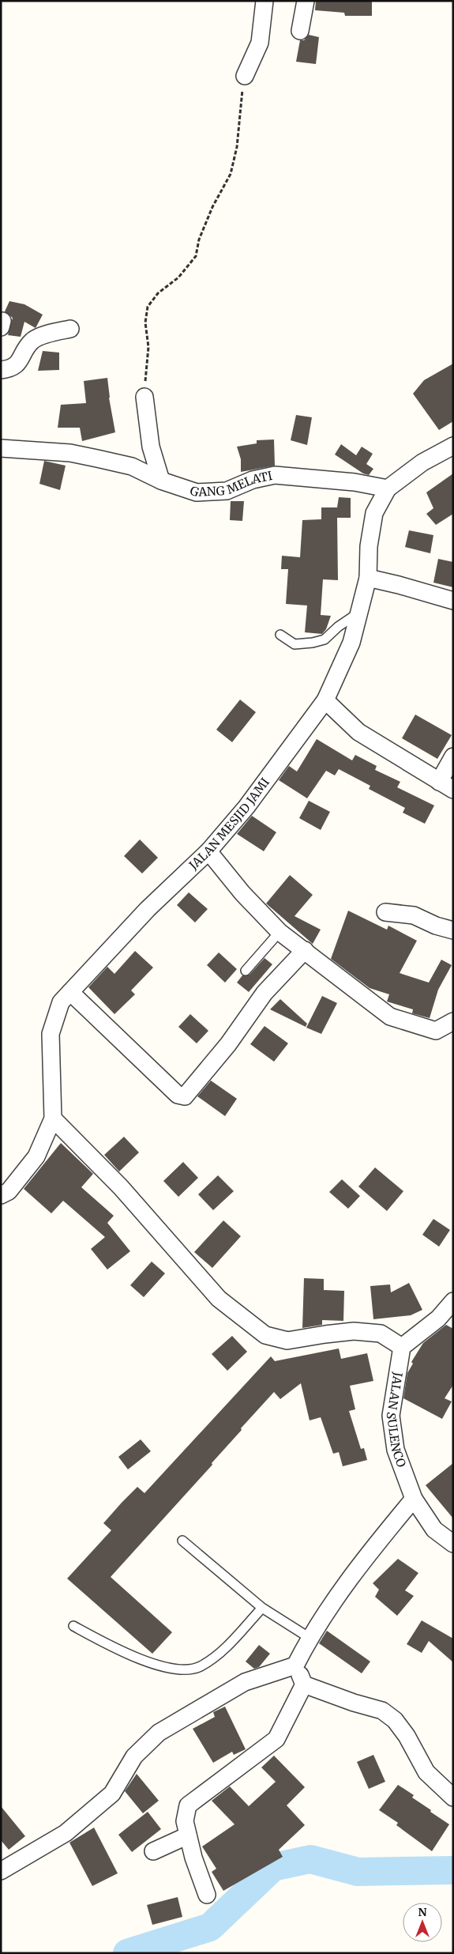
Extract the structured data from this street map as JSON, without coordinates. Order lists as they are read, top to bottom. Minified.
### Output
{"streets":{"street":["GANG MELATI","JALAN MESJID JAMI","JALAN SULENCO"]},"crossings":[["GANG MELATI","JALAN MESJID JAMI"]],"north":"top"}
